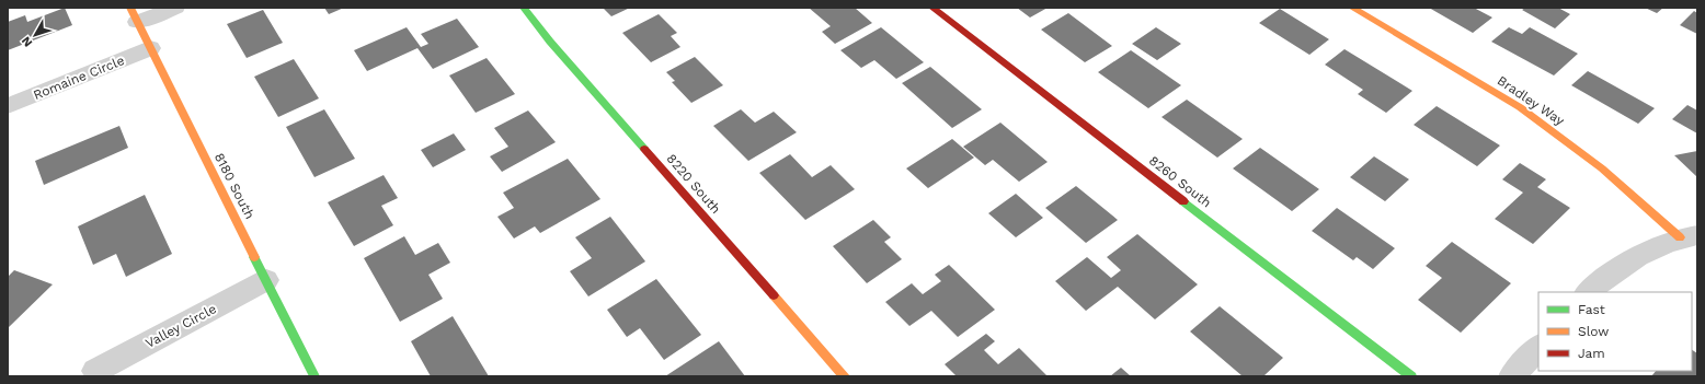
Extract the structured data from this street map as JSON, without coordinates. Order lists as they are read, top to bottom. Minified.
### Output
{"streets":{"street":["Romaine Circle","Bradley Way","8260 South","8220 South","8180 South","Valley Circle"]},"crossings":[["Romaine Circle","8180 South"],["8180 South","Valley Circle"]],"legend":["Fast","Slow","Jam"],"north":"bottom left"}
